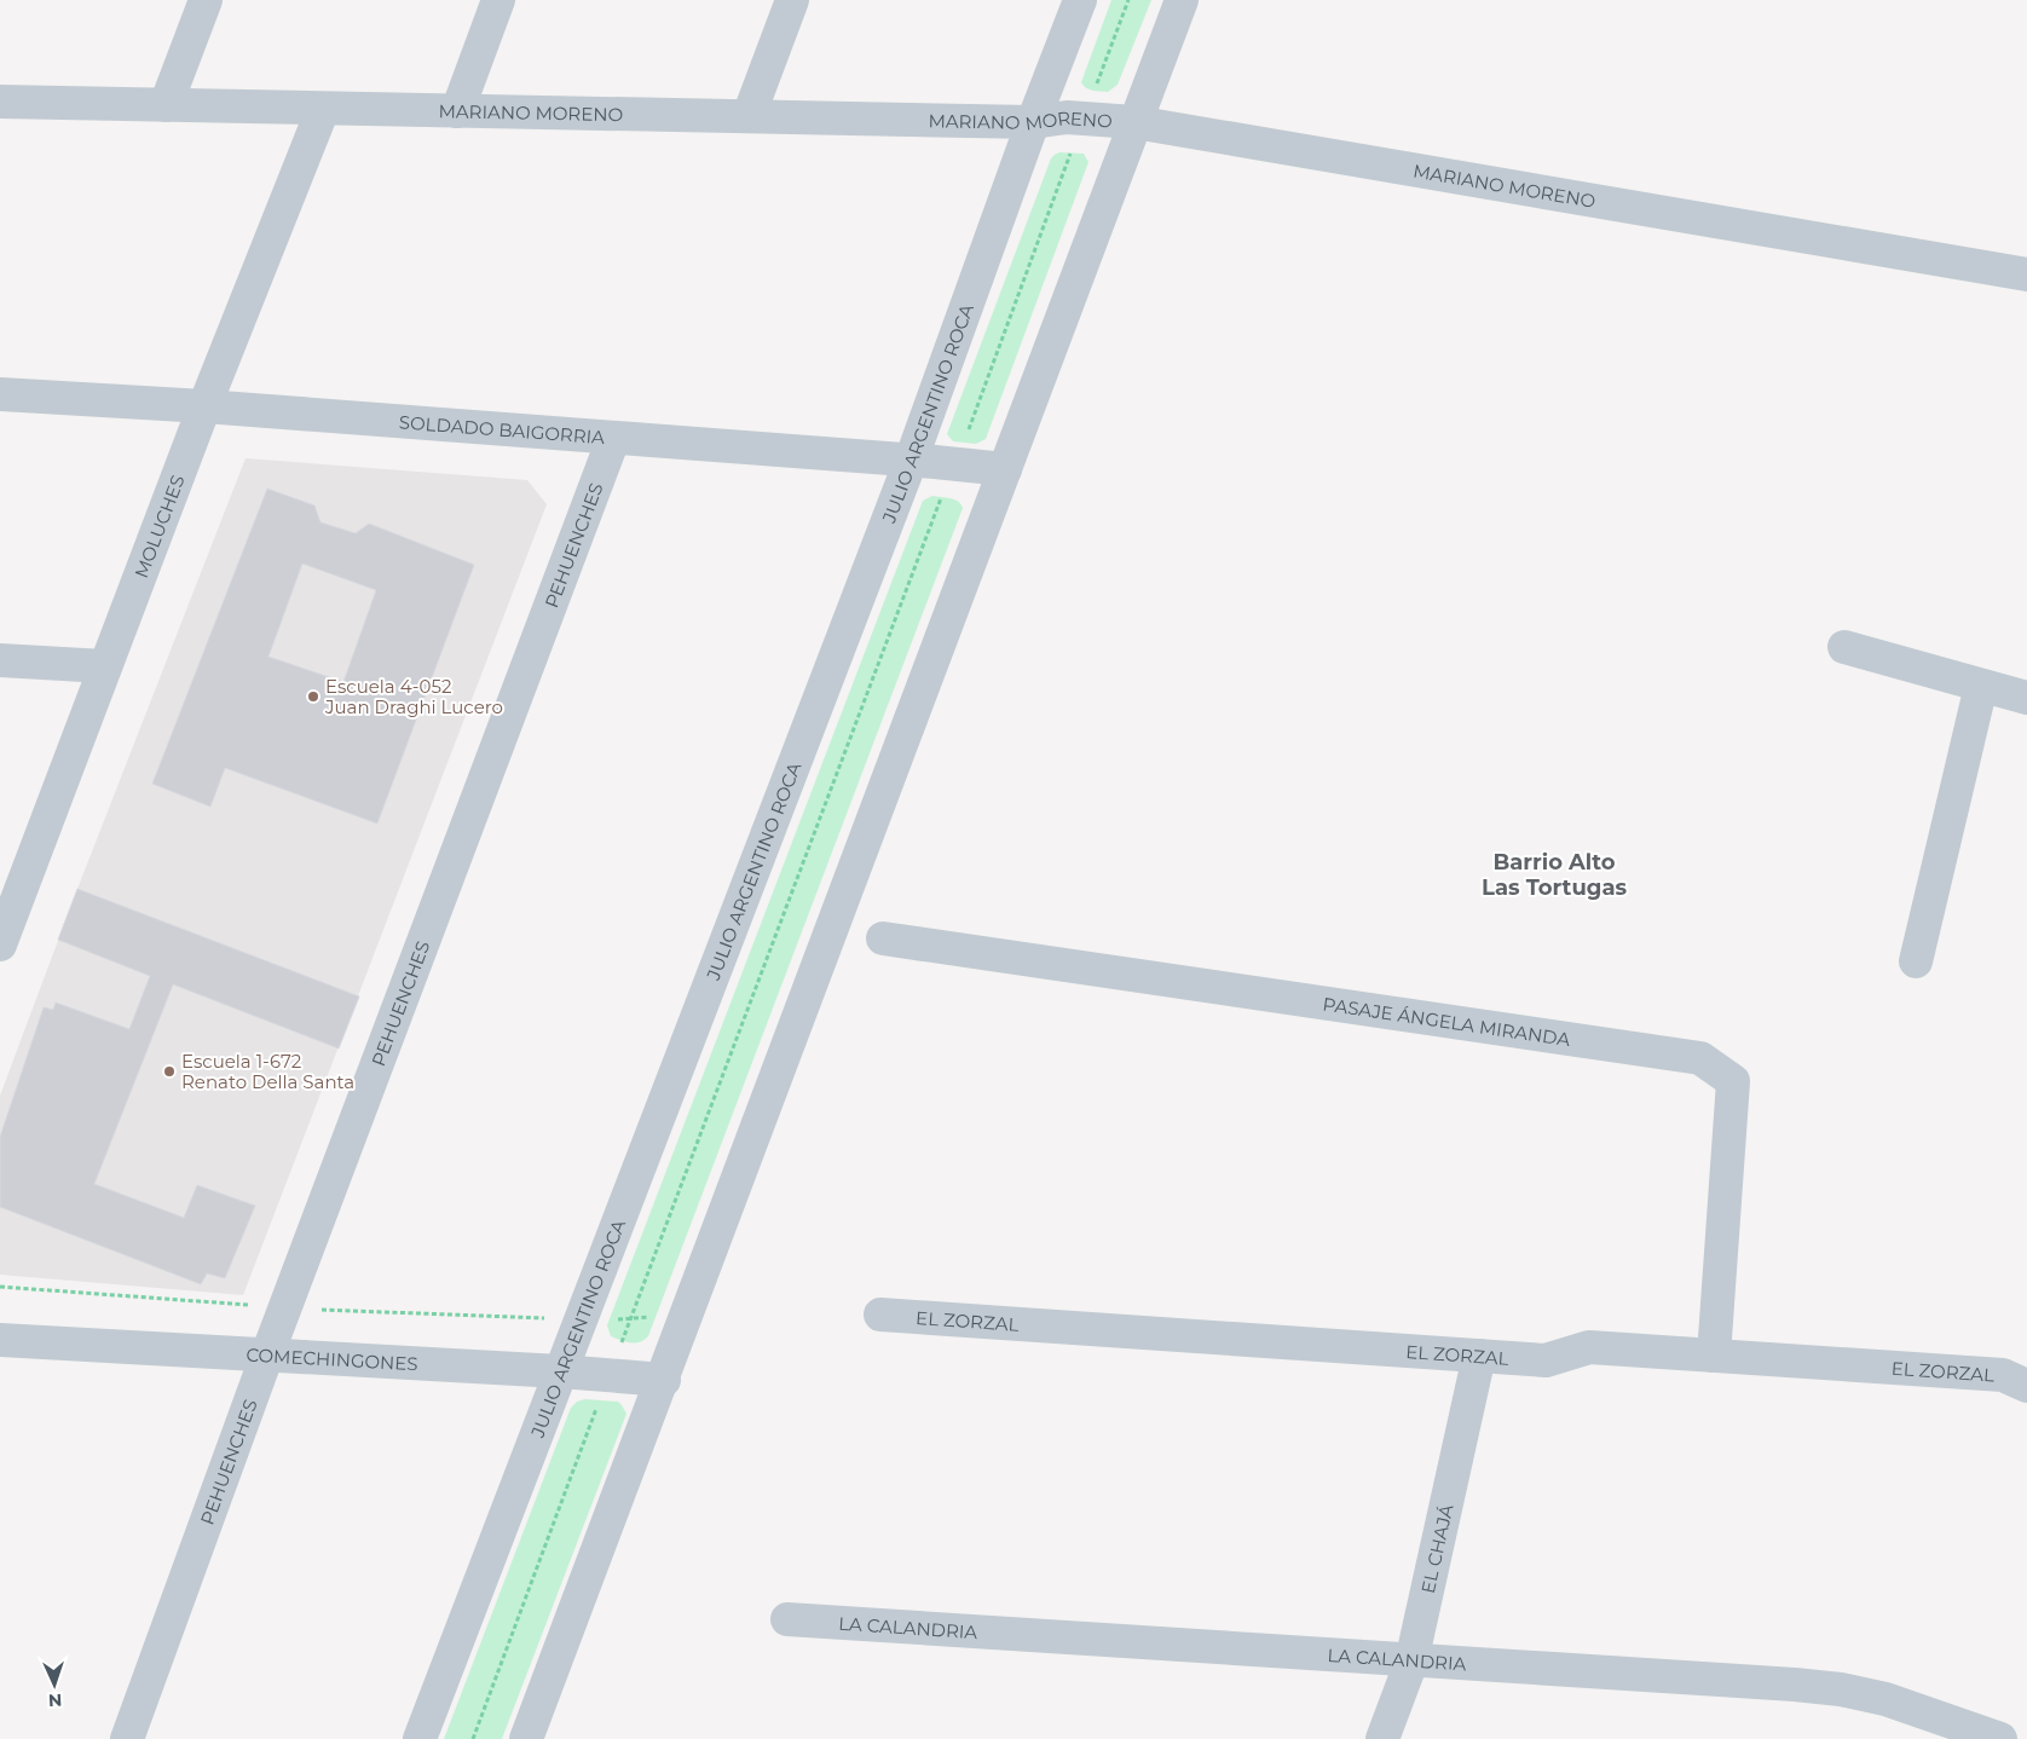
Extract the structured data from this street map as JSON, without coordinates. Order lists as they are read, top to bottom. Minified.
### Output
{"streets":{"street":["MARIANO MORENO","JULIO ARGENTINO ROCA","SOLDADO BAIGORRIA","MOLUCHES","PEHUENCHES","PASAJE ÁNGELA MIRANDA","EL ZORZAL","COMECHINGONES","EL CHAJÁ","LA CALANDRIA"]},"crossings":[["MARIANO MORENO","JULIO ARGENTINO ROCA"],["MARIANO MORENO","MOLUCHES"],["JULIO ARGENTINO ROCA","SOLDADO BAIGORRIA"],["JULIO ARGENTINO ROCA","COMECHINGONES"],["SOLDADO BAIGORRIA","MOLUCHES"],["SOLDADO BAIGORRIA","PEHUENCHES"],["PEHUENCHES","COMECHINGONES"],["PASAJE ÁNGELA MIRANDA","EL ZORZAL"],["EL ZORZAL","EL CHAJÁ"],["EL CHAJÁ","LA CALANDRIA"]],"districts":["Barrio Alto Las Tortugas"],"places":["Escuela 4-052 Juan Draghi Lucero","Escuela 1-672 Renato Della Santa"],"north":"bottom"}
